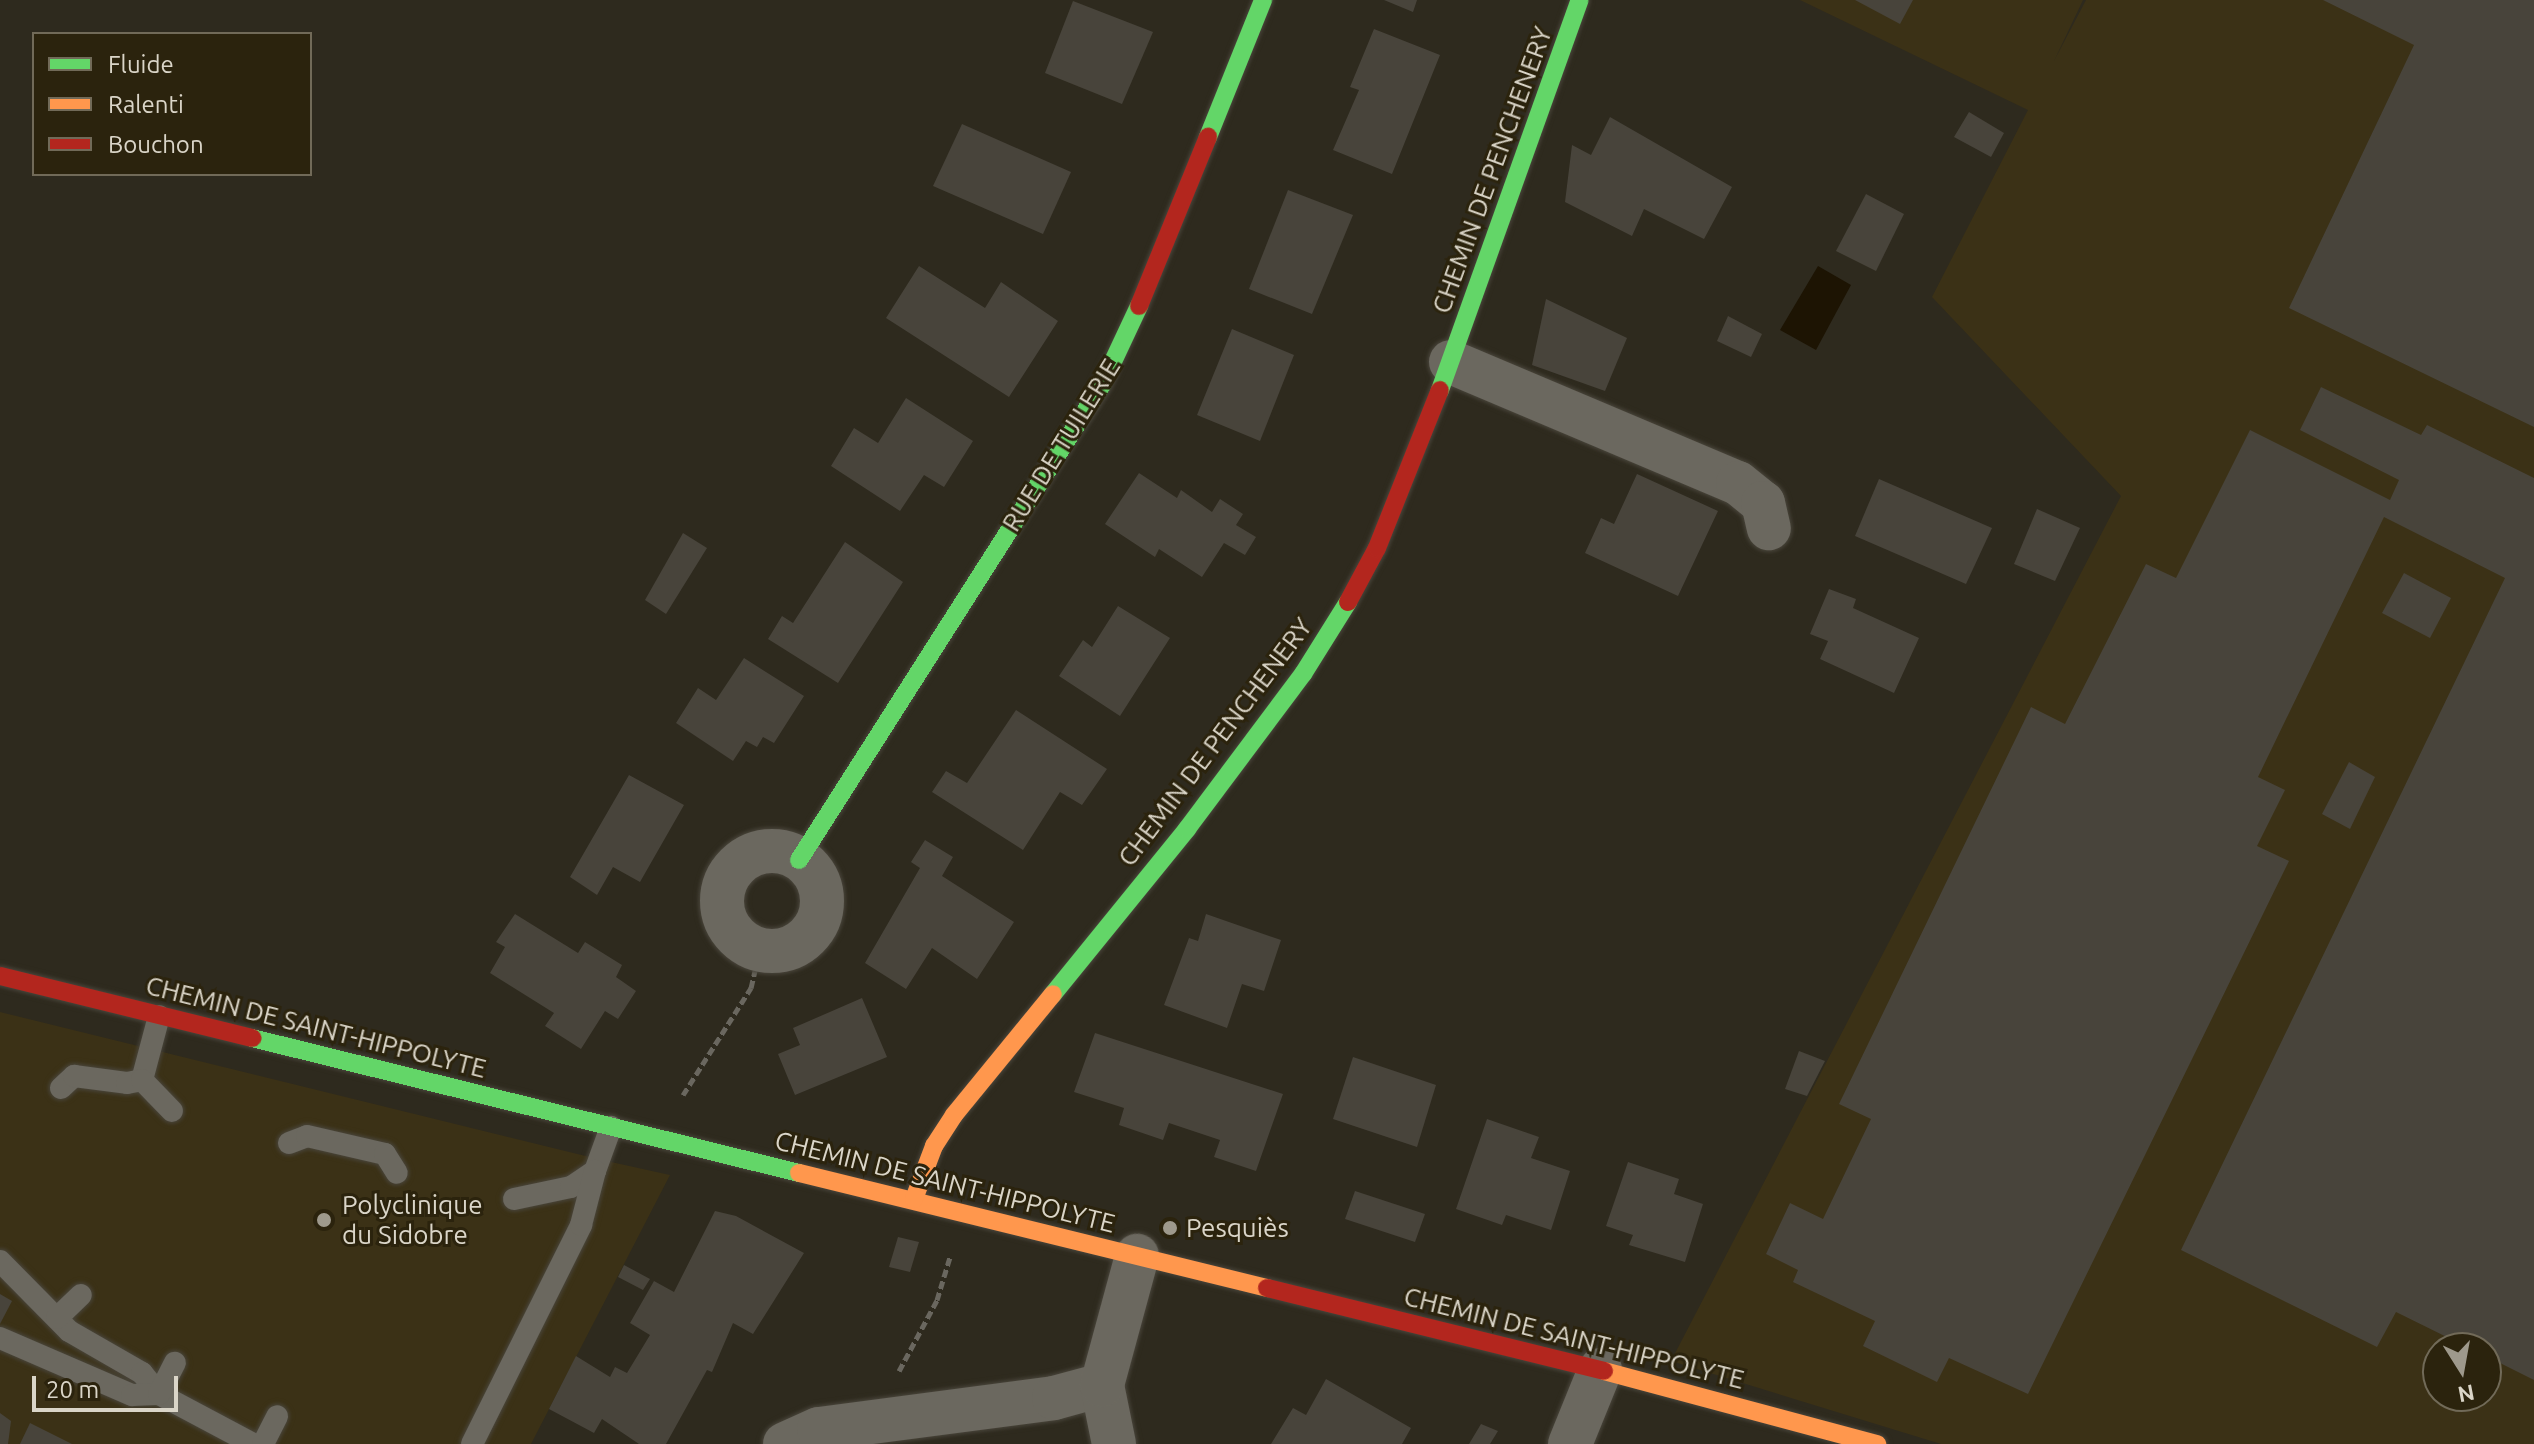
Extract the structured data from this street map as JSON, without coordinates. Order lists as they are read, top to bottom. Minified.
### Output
{"streets":{"street":["CHEMIN DE PENCHENERY","RUE DE TUILERIE","CHEMIN DE SAINT-HIPPOLYTE"]},"crossings":[["CHEMIN DE PENCHENERY","CHEMIN DE SAINT-HIPPOLYTE"]],"places":["Polyclinique du Sidobre","Pesquiès"],"legend":["Fluide","Ralenti","Bouchon"],"scale_bar":"20 m","north":"bottom"}
